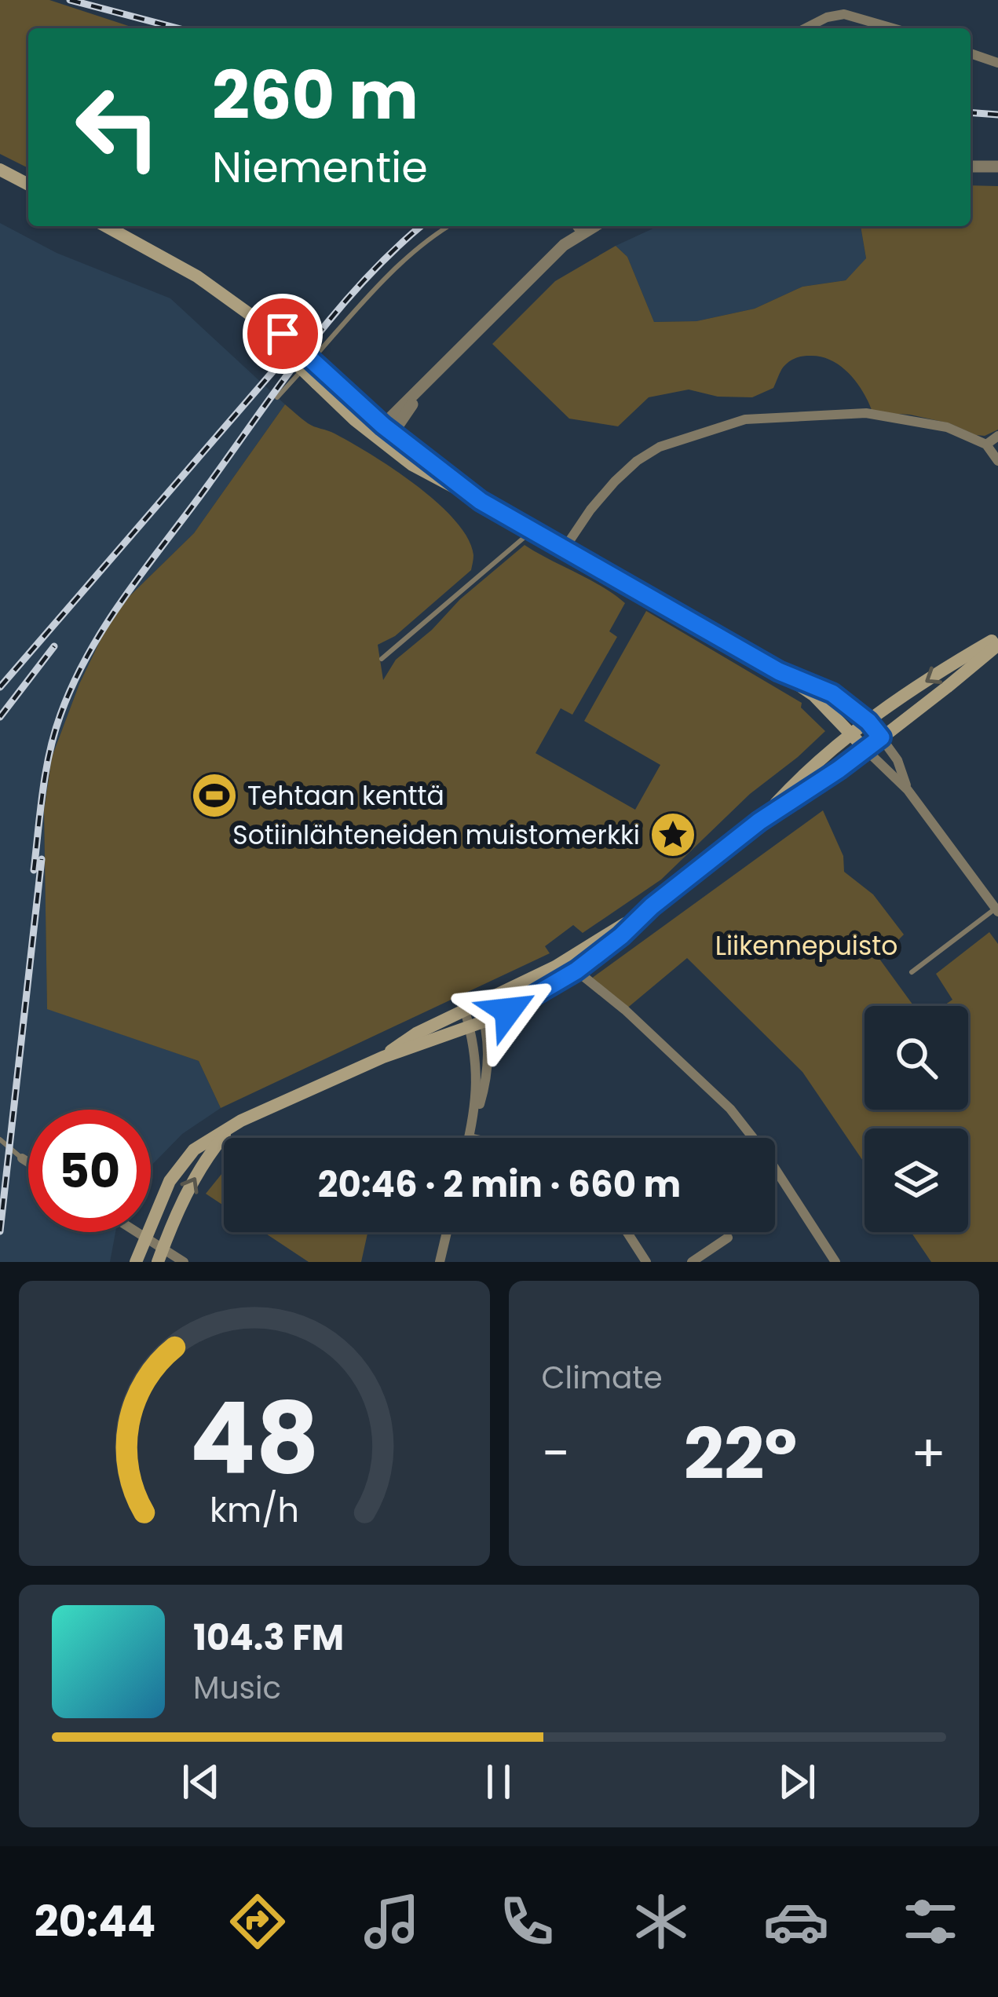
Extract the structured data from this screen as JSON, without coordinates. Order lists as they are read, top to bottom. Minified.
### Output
{"parks":["Liikennepuisto"],"places":{"sports":["Tehtaan kenttä"],"place":["Sotiinlähteneiden muistomerkki"]},"page":{"turn":["260 m","Niementie"],"limit":"50","trip":"20:46 · 2 min · 660 m","tile":"Climate","heat":["−","22°","+"],"song":["104.3 FM","Music"],"tabs":"20:44","gauge":["48","km/h"]}}
